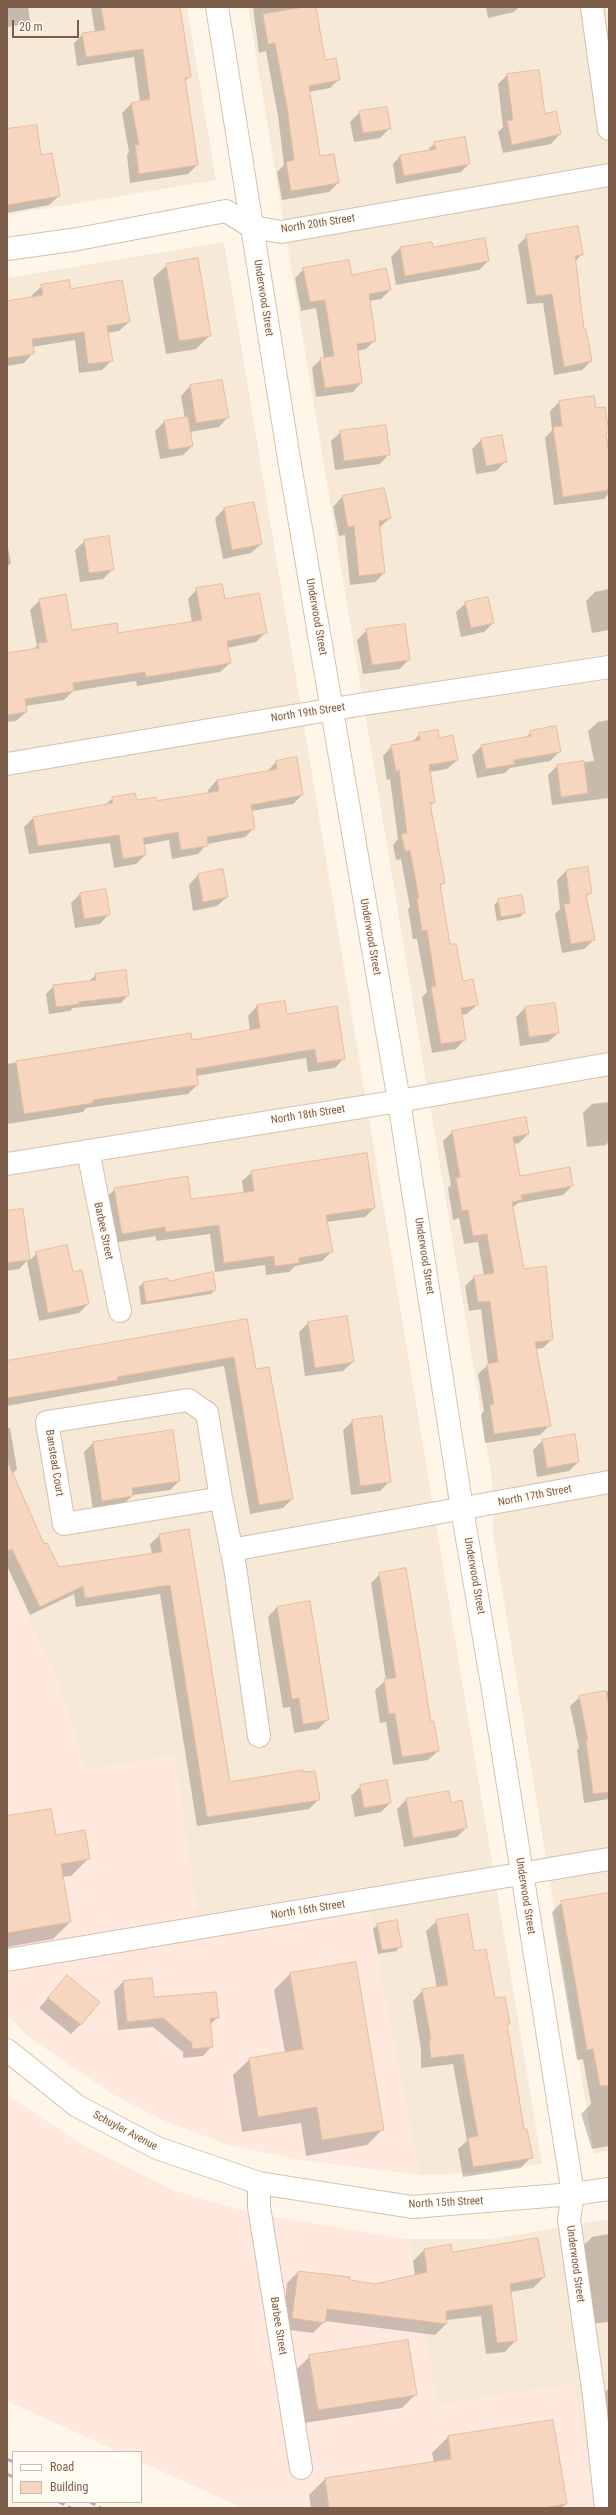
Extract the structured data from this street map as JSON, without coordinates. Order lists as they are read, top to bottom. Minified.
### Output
{"streets":{"street":["North 20th Street","Underwood Street","North 19th Street","North 18th Street","Barbee Street","Banstead Court","North 17th Street","North 16th Street","Schuyler Avenue","North 15th Street"]},"crossings":[["North 20th Street","Underwood Street"],["Underwood Street","North 19th Street"],["Underwood Street","North 18th Street"],["Underwood Street","North 17th Street"],["Underwood Street","North 16th Street"],["Underwood Street","North 15th Street"],["North 18th Street","Barbee Street"],["Barbee Street","Schuyler Avenue"],["Barbee Street","North 15th Street"],["Banstead Court","North 17th Street"],["Schuyler Avenue","North 15th Street"]],"legend":["Road","Building"],"scale_bar":"20 m"}
